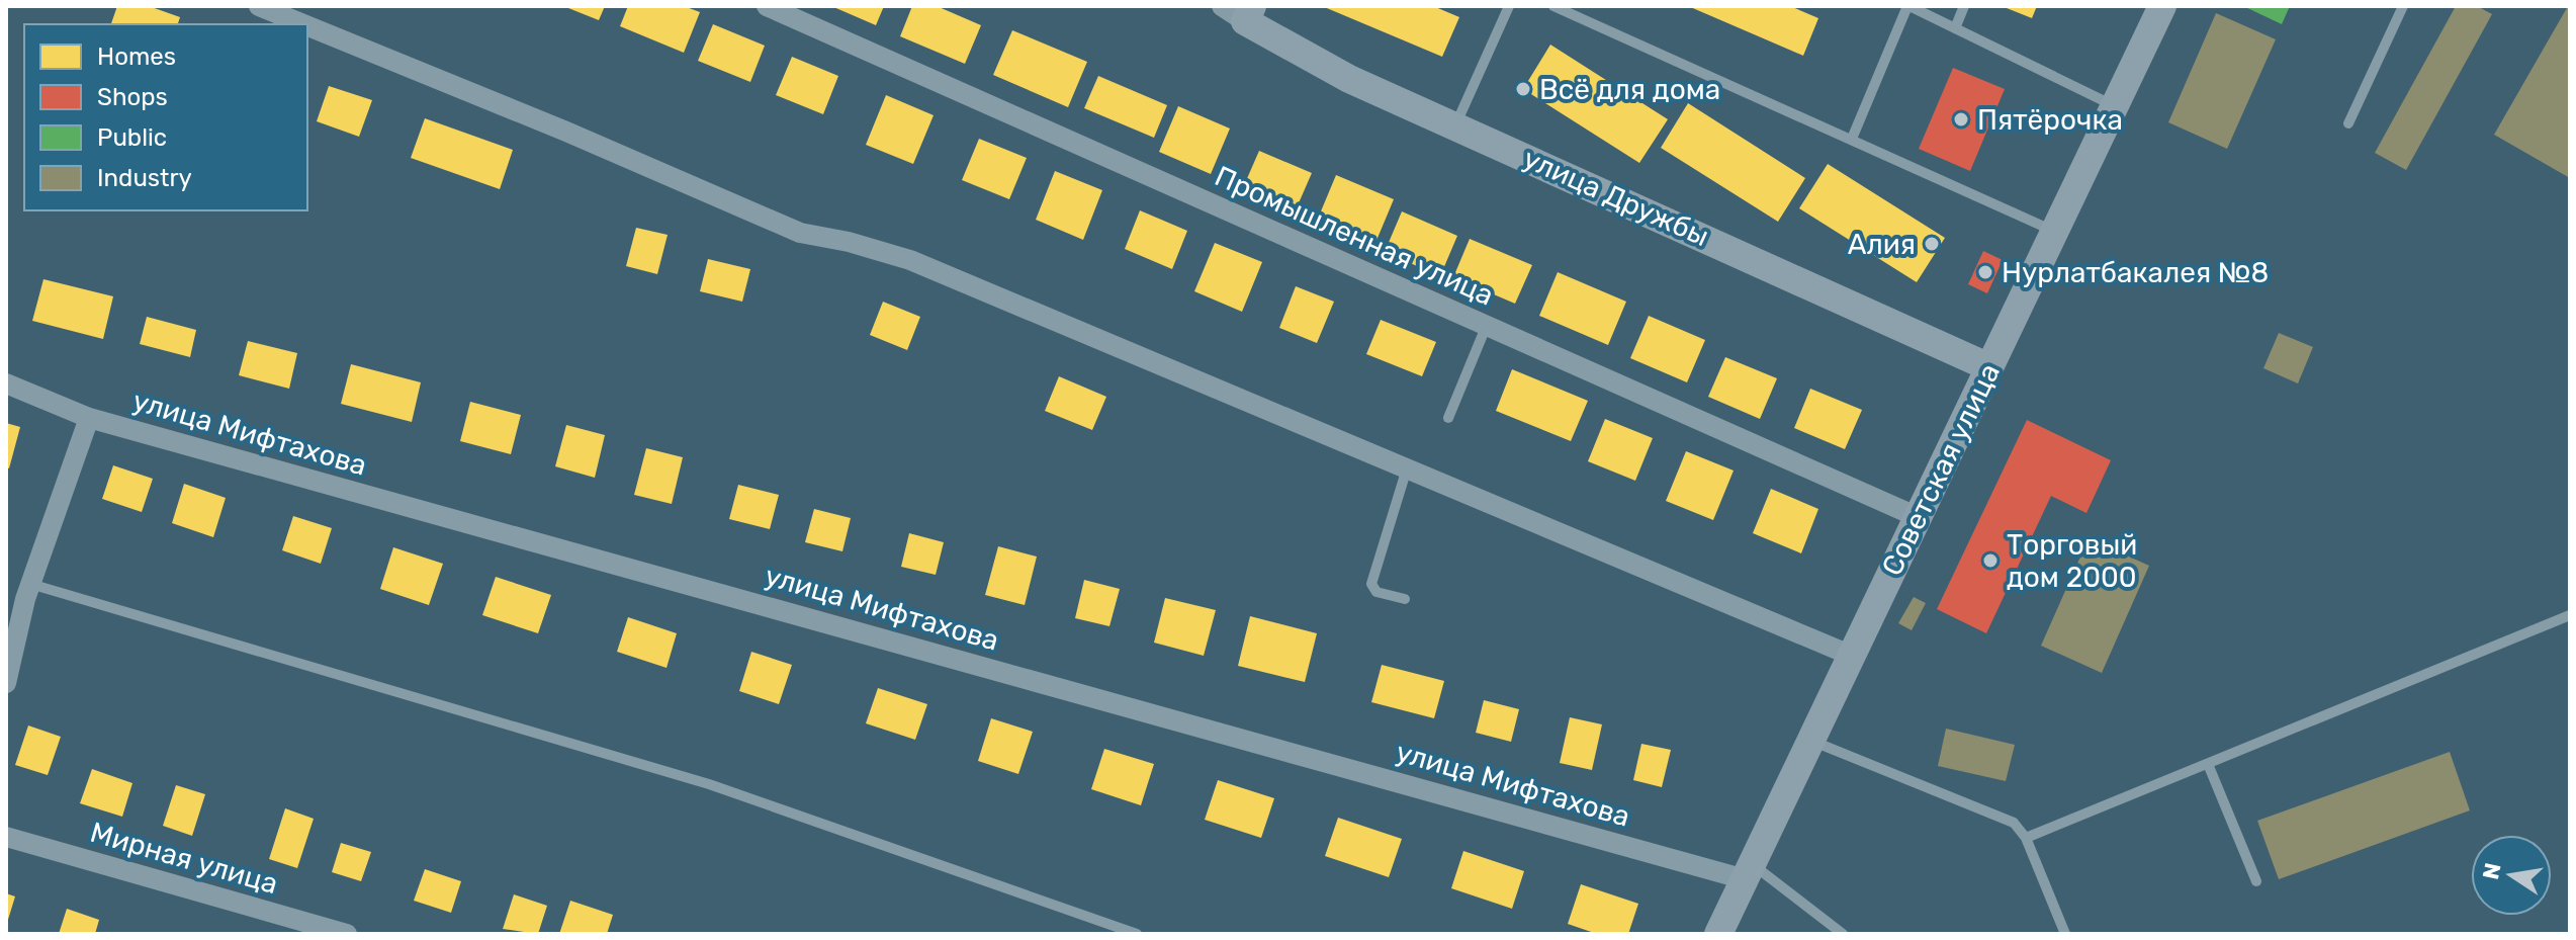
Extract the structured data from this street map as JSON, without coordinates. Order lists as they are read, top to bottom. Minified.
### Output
{"streets":{"main road":["улица Дружбы","Советская улица"],"street":["Промышленная улица","улица Мифтахова","Мирная улица"]},"crossings":[["улица Дружбы","Советская улица"],["Промышленная улица","Советская улица"],["улица Мифтахова","Советская улица"]],"places":["Всё для дома","Пятёрочка","Алия","Нурлатбакалея №8","Торговый дом 2000"],"legend":["Homes","Shops","Public","Industry"],"north":"left"}
